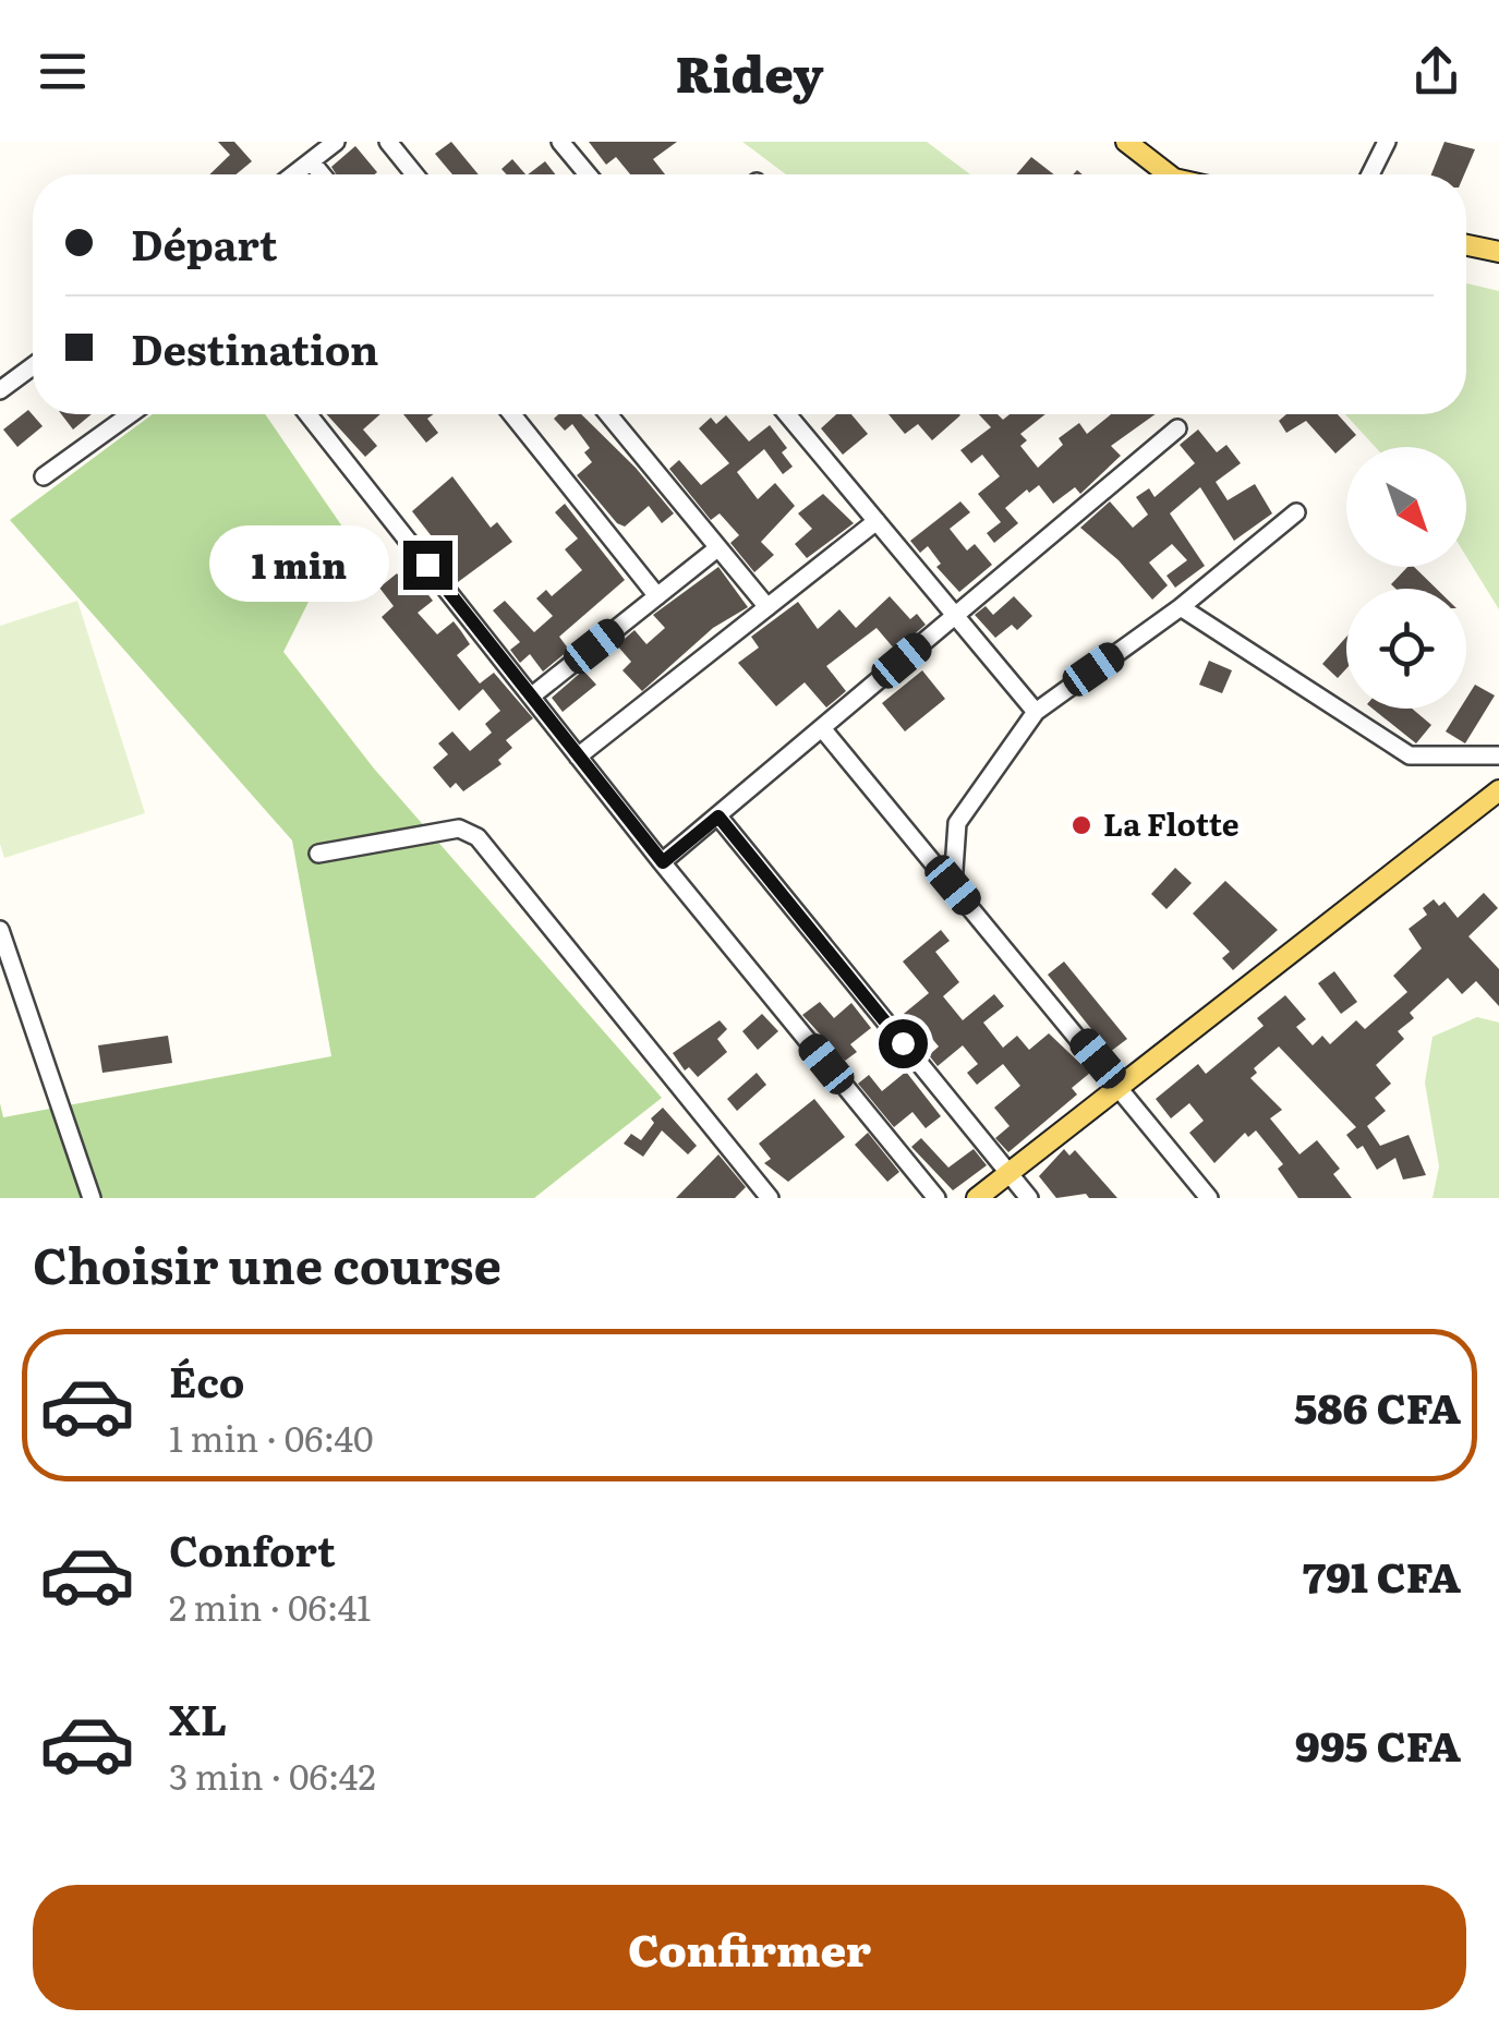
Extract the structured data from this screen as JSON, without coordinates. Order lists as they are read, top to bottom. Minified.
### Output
{"places":["La Flotte"],"north":"bottom right","page":{"header":"Ridey","banner":["Départ","Destination"],"bubble":"1 min","heading":"Choisir une course","list":[{"name":"Éco","note":"1 min · 06:40","value":"586 CFA"},{"name":"Confort","note":"2 min · 06:41","value":"791 CFA"},{"name":"XL","note":"3 min · 06:42","value":"995 CFA"}],"buttons":"Confirmer"}}
